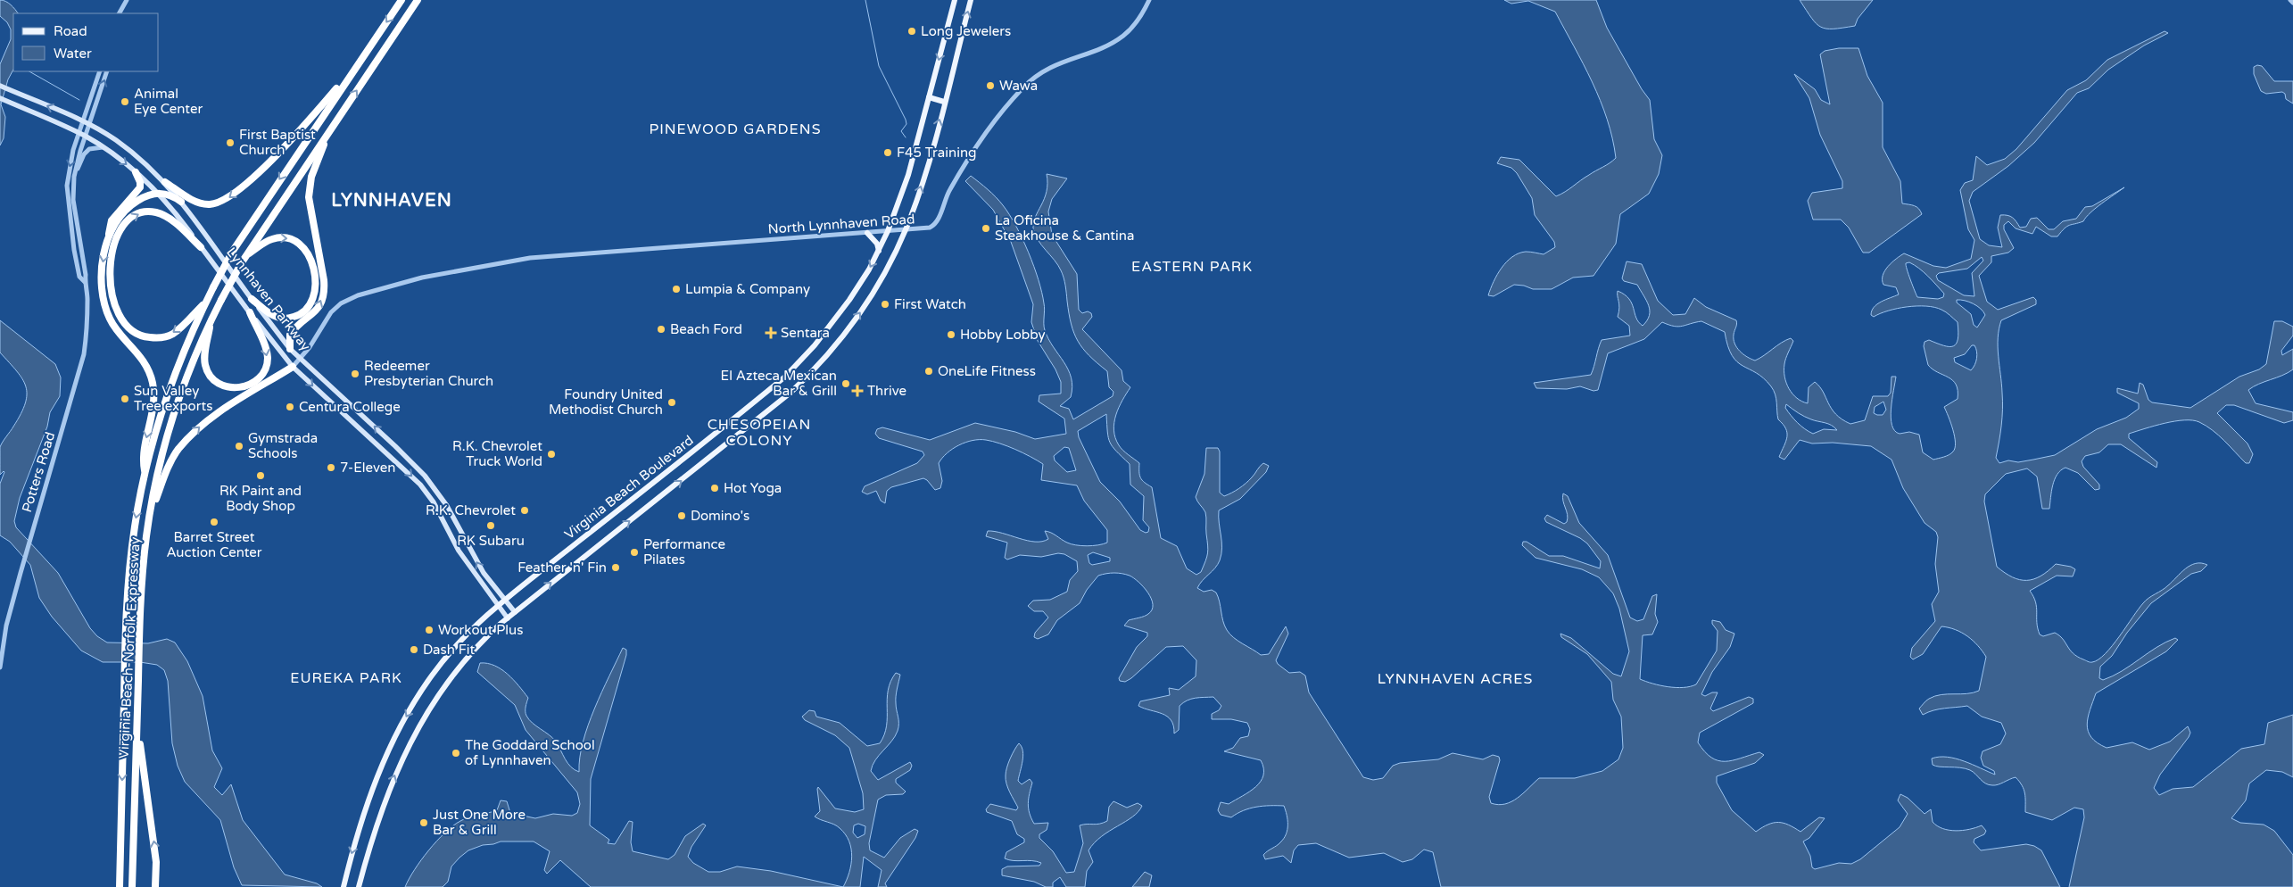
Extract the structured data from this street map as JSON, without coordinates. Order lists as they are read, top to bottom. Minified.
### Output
{"streets":{"highway":["Virginia Beach-Norfolk Expressway"],"main road":["Lynnhaven Parkway","Virginia Beach Boulevard"],"street":["North Lynnhaven Road","Potters Road"]},"crossings":[["North Lynnhaven Road","Lynnhaven Parkway"],["North Lynnhaven Road","Virginia Beach Boulevard"],["Lynnhaven Parkway","Potters Road"],["Lynnhaven Parkway","Virginia Beach Boulevard"]],"districts":["PINEWOOD GARDENS","LYNNHAVEN","EASTERN PARK","CHESOPEIAN COLONY","EUREKA PARK","LYNNHAVEN ACRES"],"places":{"other":["Long Jewelers","Wawa","Animal Eye Center","First Baptist Church","F45 Training","La Oficina Steakhouse & Cantina","Lumpia & Company","First Watch","Beach Ford","Hobby Lobby","OneLife Fitness","Redeemer Presbyterian Church","El Azteca Mexican Bar & Grill","Sun Valley Tree exports","Foundry United Methodist Church","Centura College","Gymstrada Schools","R.K. Chevrolet Truck World","7-Eleven","RK Paint and Body Shop","Hot Yoga","R.K. Chevrolet","Domino's","Barret Street Auction Center","RK Subaru","Performance Pilates","Feather 'n' Fin","Workout Plus","Dash Fit","The Goddard School of Lynnhaven","Just One More Bar & Grill"],"health":["Sentara","Thrive"]},"legend":["Road","Water"]}
